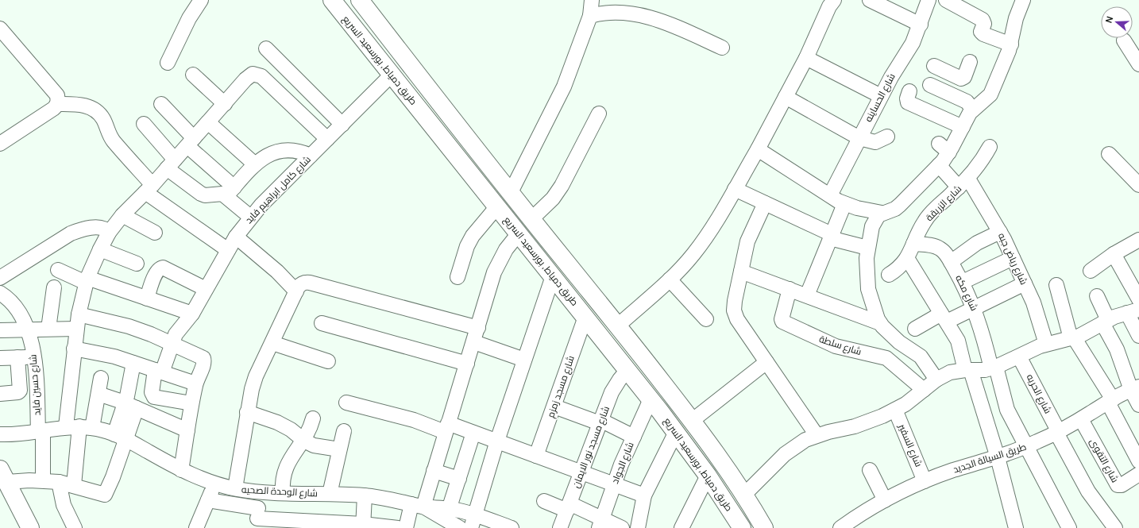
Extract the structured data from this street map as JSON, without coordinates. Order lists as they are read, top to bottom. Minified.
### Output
{"streets":{"main road":["طريق دمياط, بورسعيد السريع"],"street":["شارع الحساينه","شارع كامل ابراهيم فايد","شارع الزريقة","شارع رياض جبه","شارع مكه","شارع سلطة","شارع حسين فايد","شارع مسجد زمزم","شارع الحريه","شارع السفير","شارع مسجد نور الايمان","طريق السيالة الجديد","شارع التقوى","شارع الجواد","شارع الوحدة الصحيه"]},"crossings":[["طريق دمياط, بورسعيد السريع","شارع كامل ابراهيم فايد"],["طريق دمياط, بورسعيد السريع","شارع مسجد زمزم"],["طريق دمياط, بورسعيد السريع","شارع مسجد نور الايمان"],["طريق دمياط, بورسعيد السريع","شارع الجواد"],["شارع الزريقة","شارع رياض جبه"],["شارع الزريقة","شارع مكه"],["شارع مكه","طريق السيالة الجديد"],["شارع حسين فايد","شارع الوحدة الصحيه"],["شارع الحريه","طريق السيالة الجديد"],["شارع السفير","طريق السيالة الجديد"],["طريق السيالة الجديد","شارع التقوى"]],"north":"left"}
